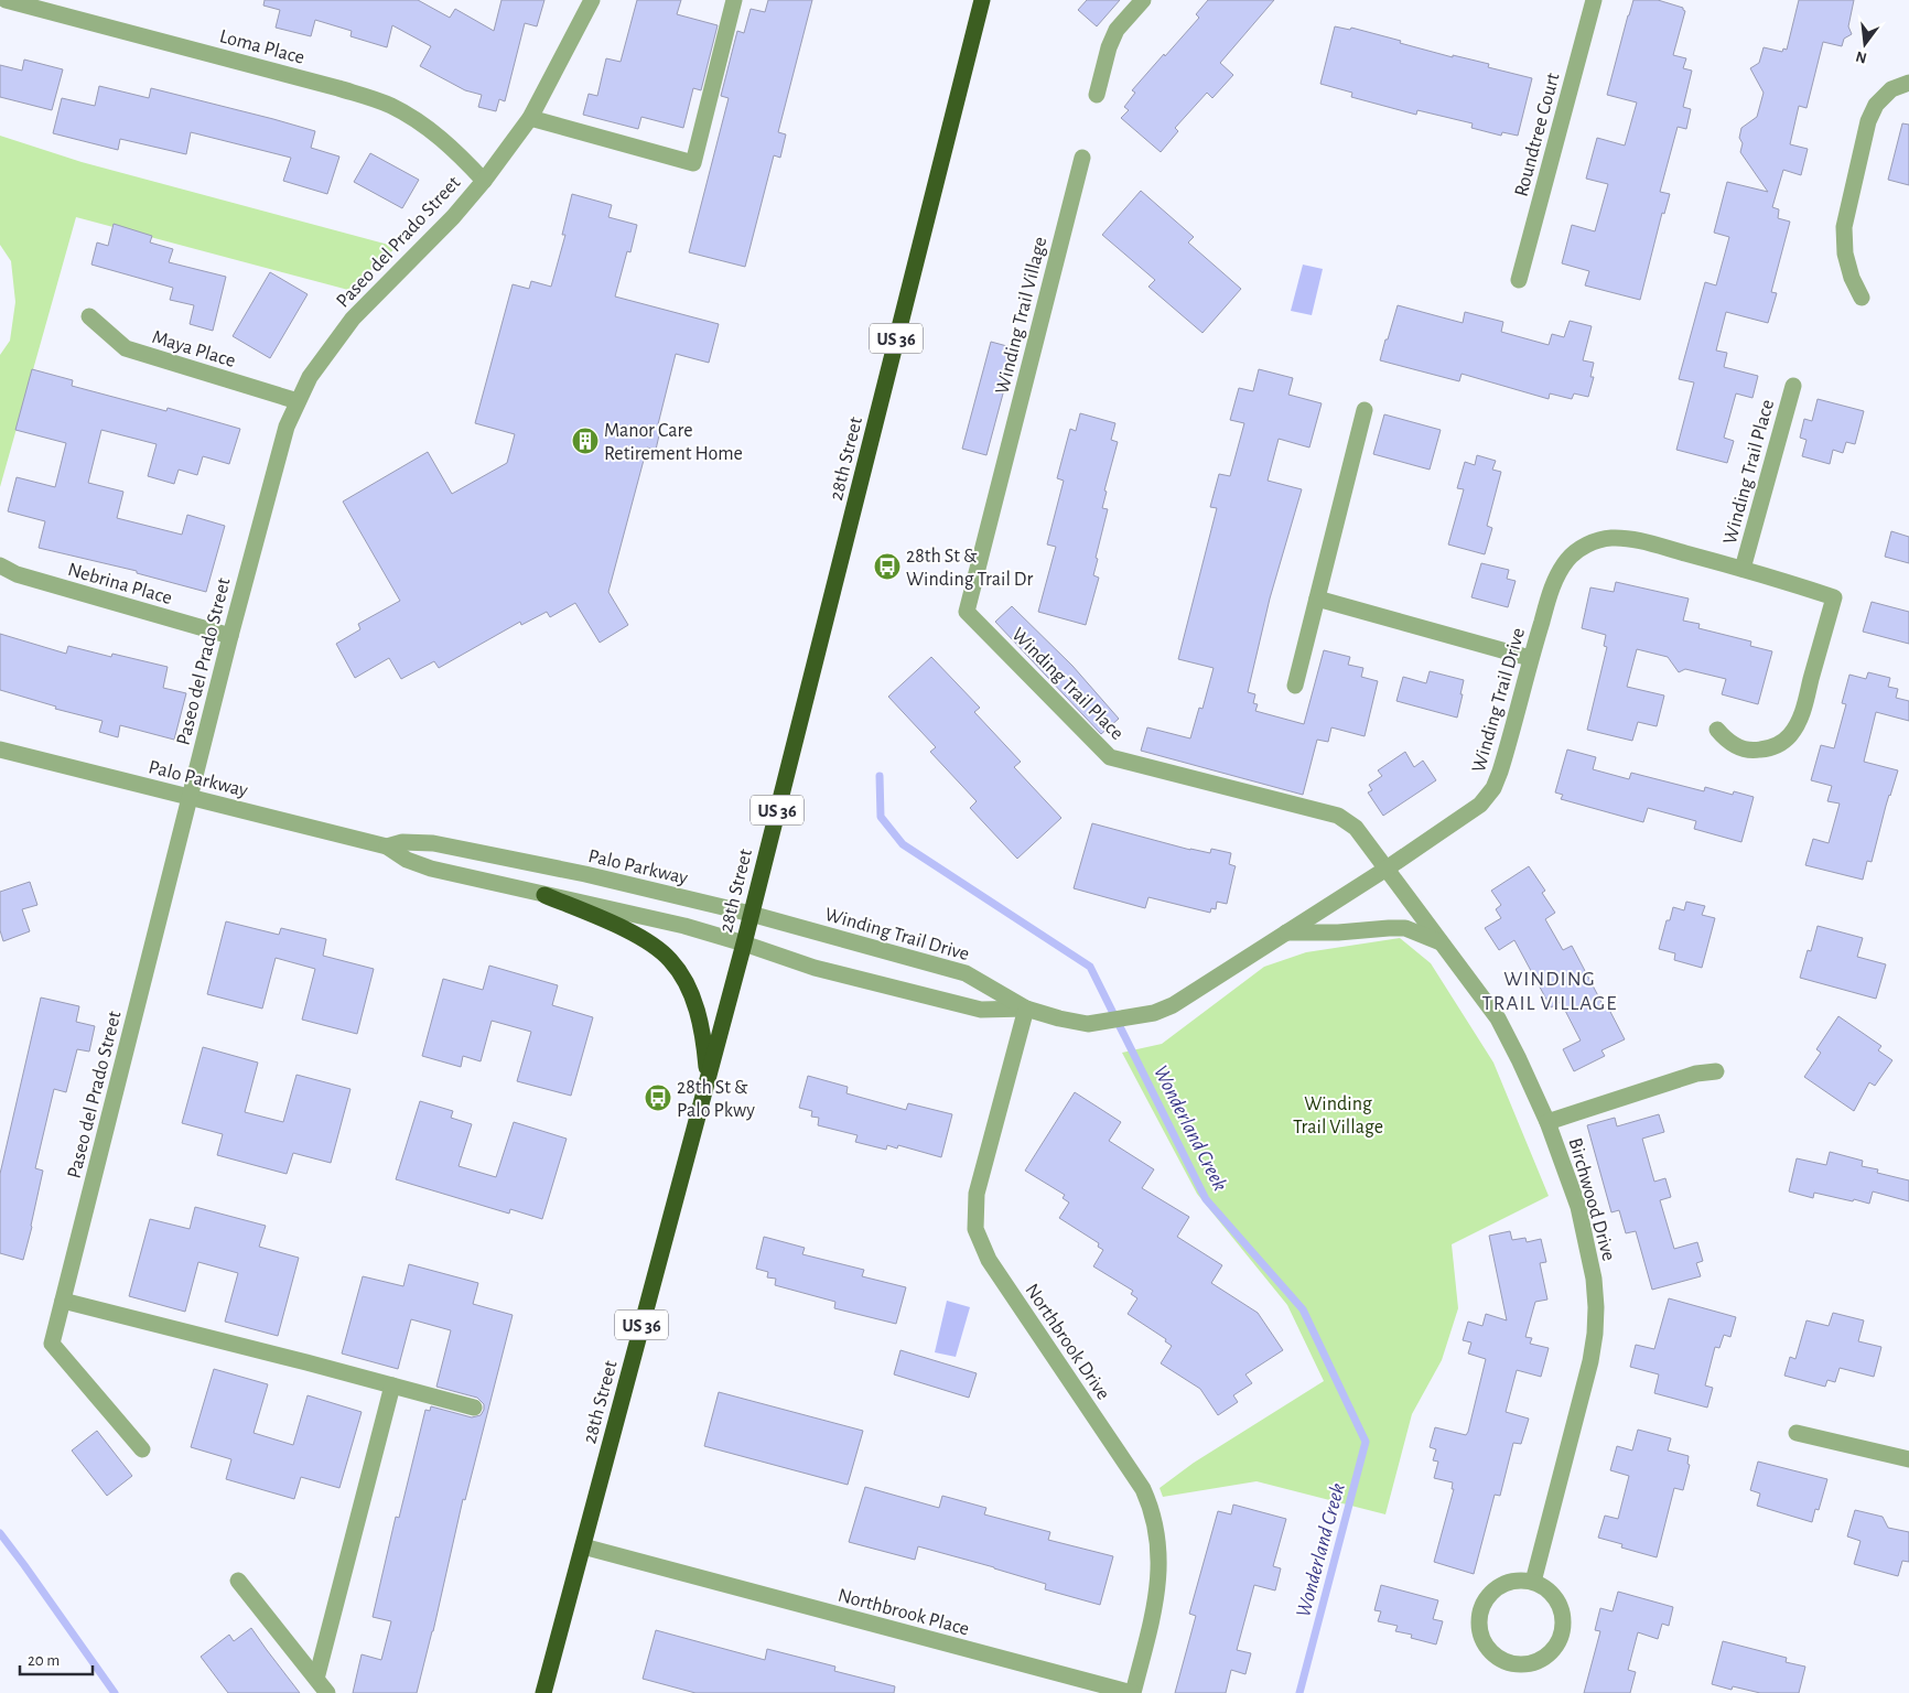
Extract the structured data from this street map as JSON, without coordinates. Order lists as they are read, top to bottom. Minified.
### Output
{"streets":{"highway":["US 36","28th Street"],"street":["Loma Place","Roundtree Court","Paseo del Prado Street","Winding Trail Village","Maya Place","Winding Trail Place","Nebrina Place","Winding Trail Drive","Palo Parkway","Birchwood Drive","Northbrook Drive","Northbrook Place"]},"crossings":[["Loma Place","Paseo del Prado Street"],["Paseo del Prado Street","Maya Place"],["Paseo del Prado Street","Nebrina Place"],["Paseo del Prado Street","Palo Parkway"],["Winding Trail Village","Winding Trail Place"],["28th Street","Winding Trail Drive"],["28th Street","Palo Parkway"],["28th Street","Northbrook Place"],["Winding Trail Place","Winding Trail Drive"],["Winding Trail Place","Birchwood Drive"],["Winding Trail Drive","Palo Parkway"],["Winding Trail Drive","Birchwood Drive"],["Winding Trail Drive","Northbrook Drive"],["Northbrook Drive","Northbrook Place"]],"districts":["WINDING TRAIL VILLAGE"],"water":["Wonderland Creek"],"parks":["Winding Trail Village"],"places":{"building":["Manor Care Retirement Home"],"bus stop":["28th St & Winding Trail Dr","28th St & Palo Pkwy"]},"scale_bar":"20 m","north":"bottom"}
